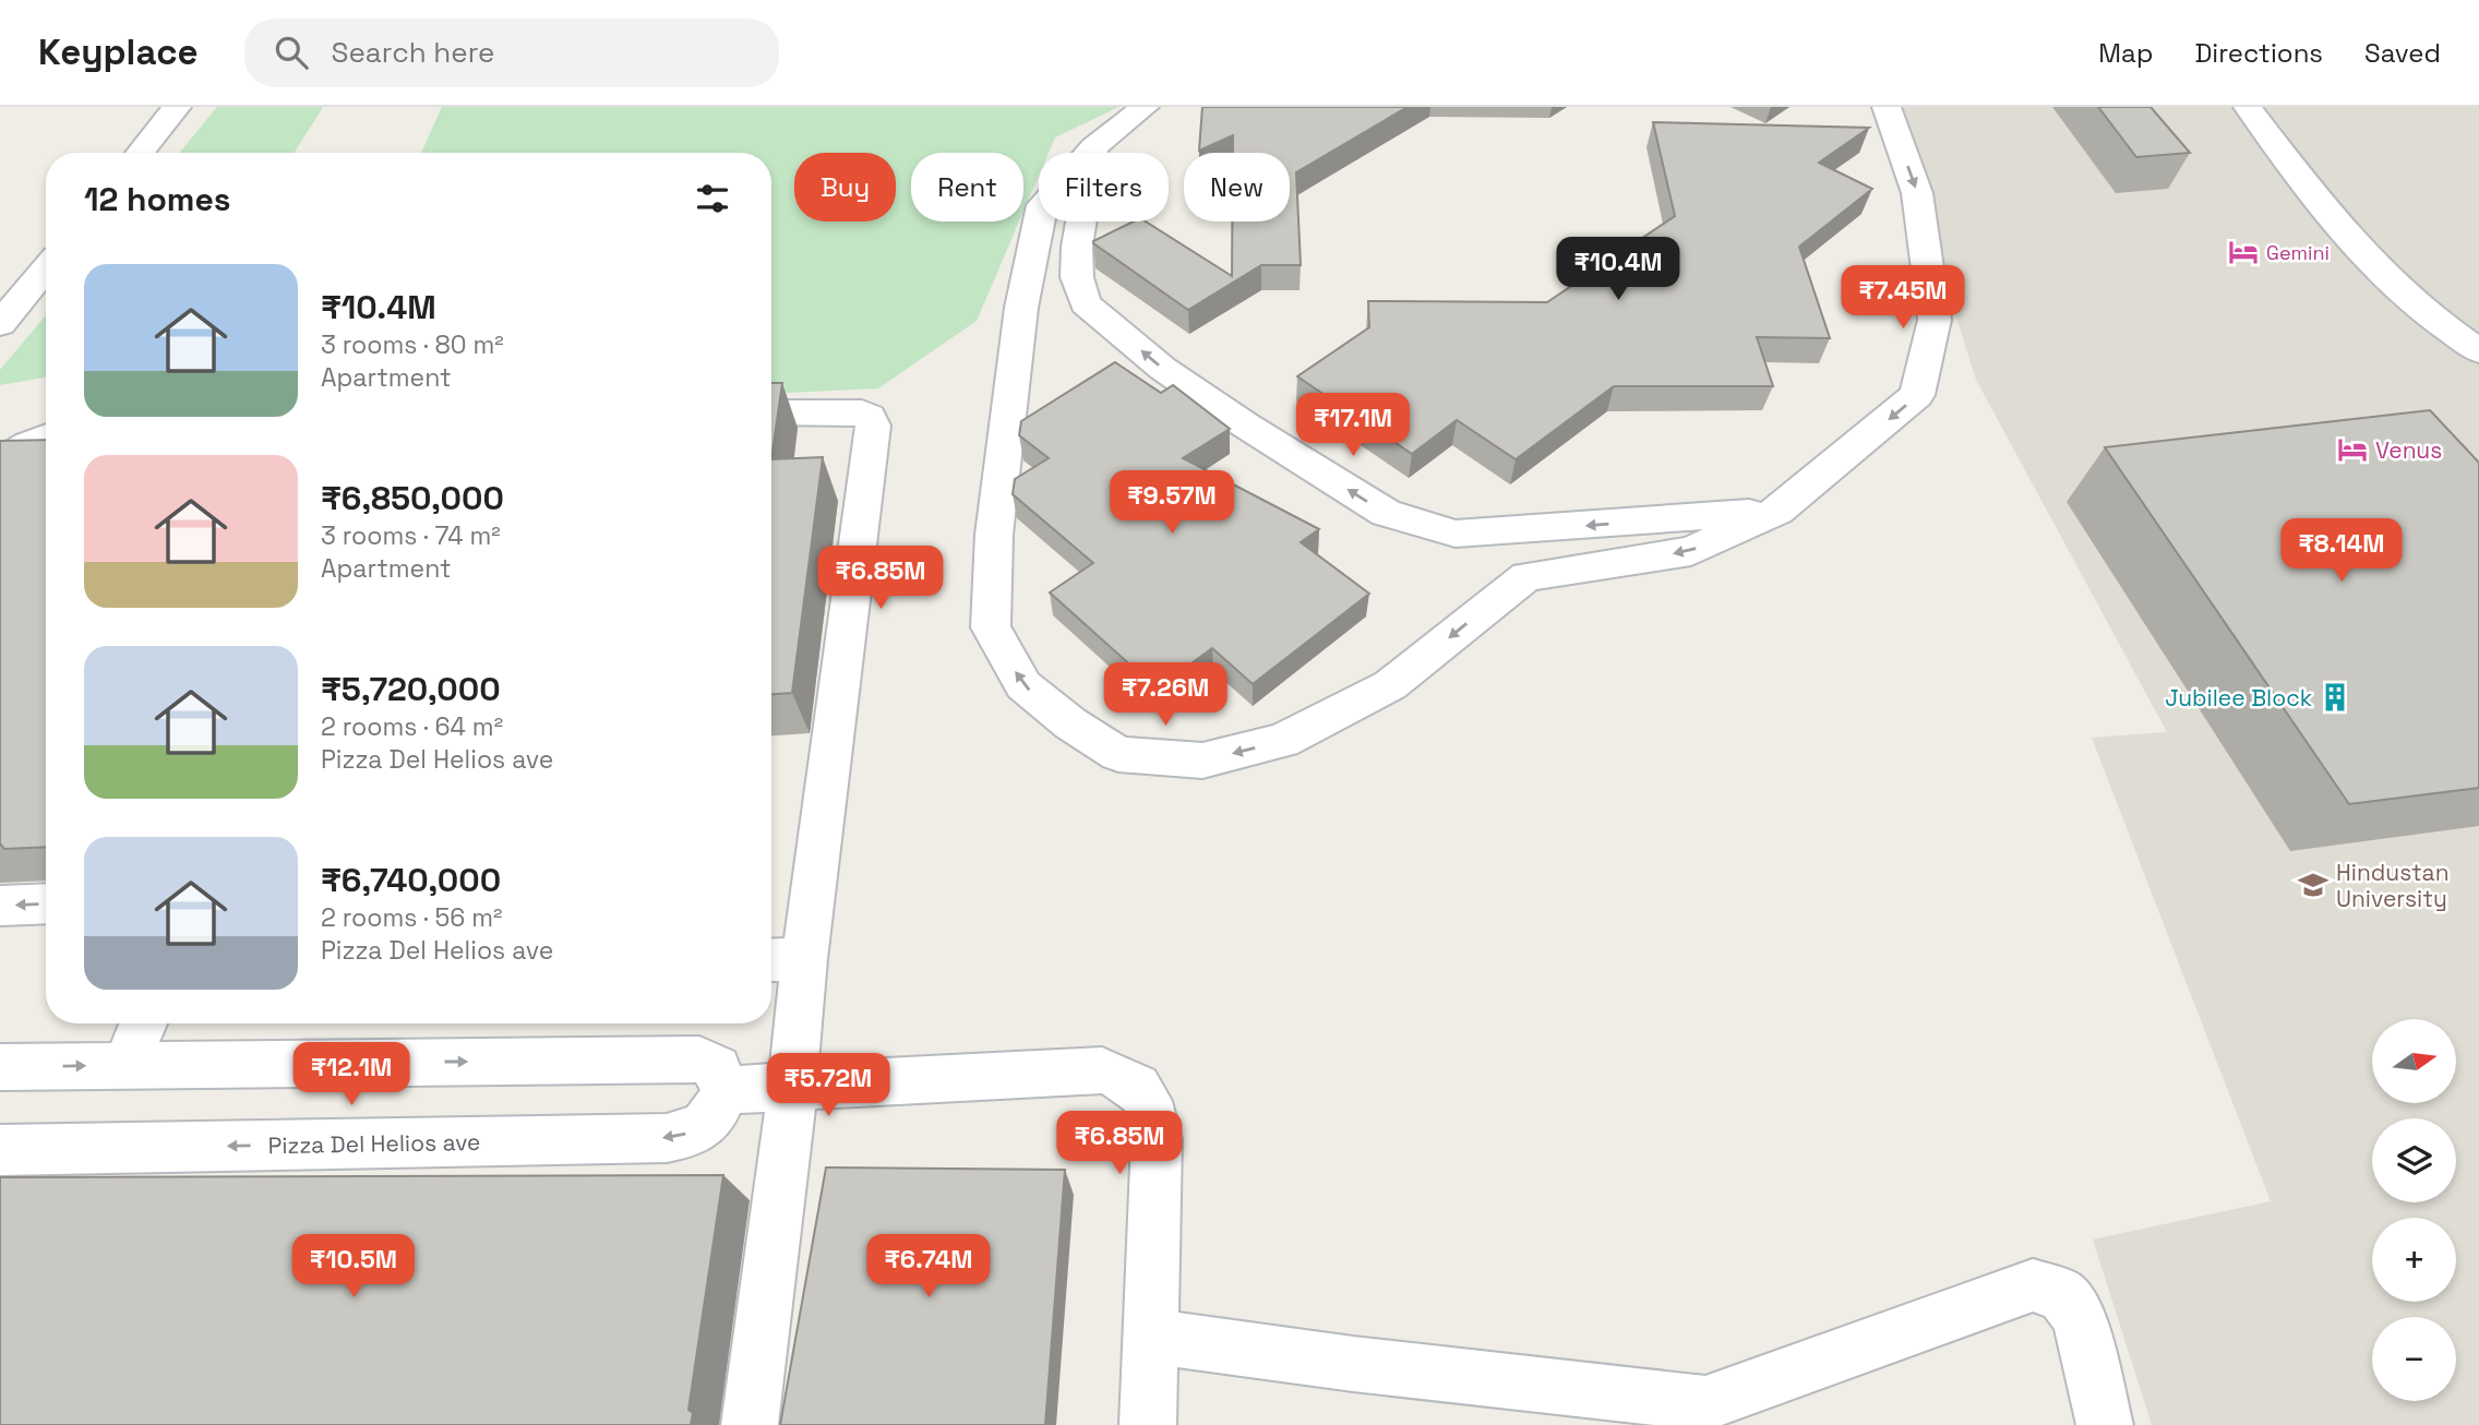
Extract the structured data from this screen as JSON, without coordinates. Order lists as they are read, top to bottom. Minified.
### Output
{"streets":{"street":["Pizza Del Helios ave"]},"places":{"hotel":["Gemini","Venus"],"building":["Jubilee Block"],"school or university":["Hindustan University"]},"north":"right","page":{"header":"Keyplace","search":"Search here","nav":["Map","Directions","Saved"],"chip":["Buy","Rent","Filters","New"],"heading":"12 homes","price":["₹10.4M","₹7.45M","₹17.1M","₹9.57M","₹8.14M","₹6.85M","₹7.26M","₹12.1M","₹5.72M","₹6.85M","₹10.5M","₹6.74M"],"list":[{"name":"₹10.4M","note":"3 rooms · 80 m² · Apartment"},{"name":"₹6,850,000","note":"3 rooms · 74 m² · Apartment"},{"name":"₹5,720,000","note":"2 rooms · 64 m² · Pizza Del Helios ave"},{"name":"₹6,740,000","note":"2 rooms · 56 m² · Pizza Del Helios ave"}],"map_buttons":["+","−"]}}
